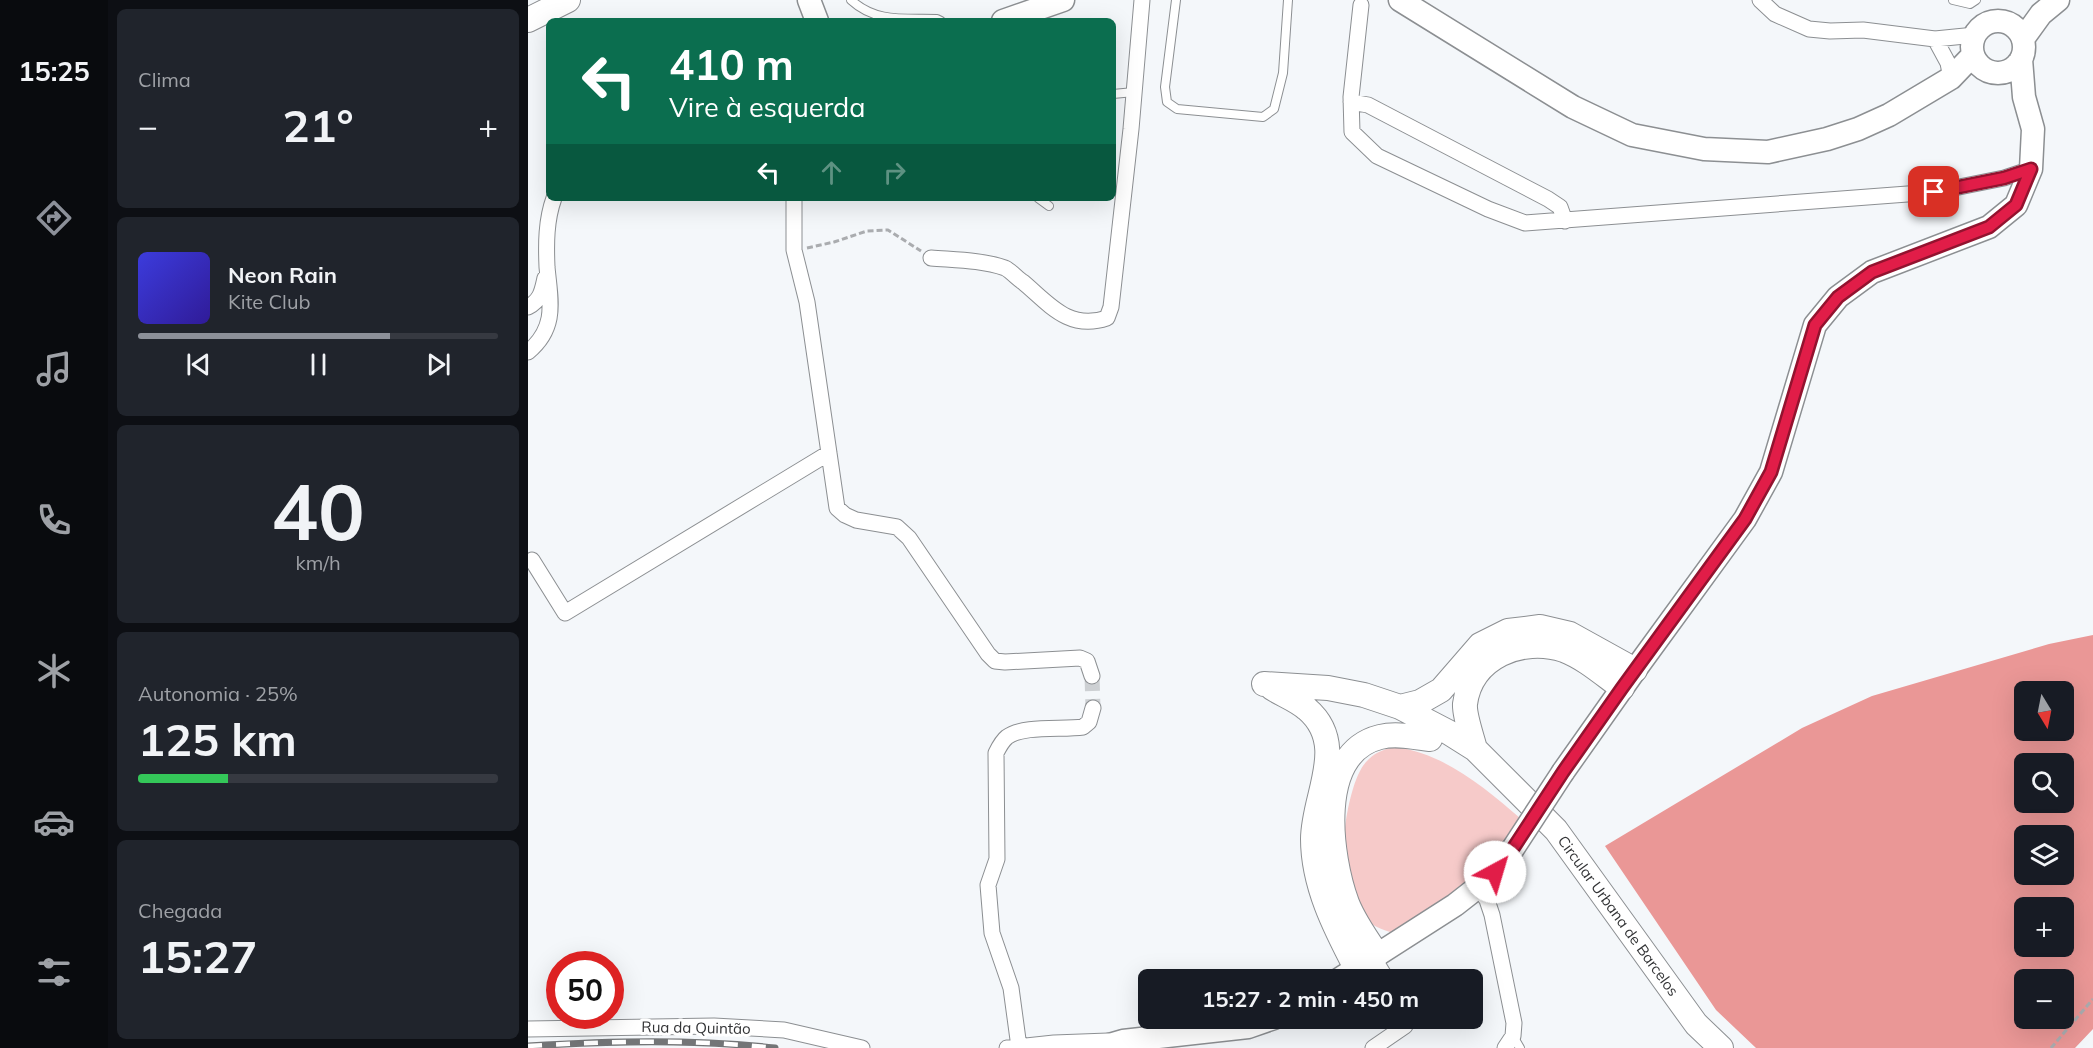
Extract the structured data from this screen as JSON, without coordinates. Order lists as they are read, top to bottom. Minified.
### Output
{"streets":{"main road":["Circular Urbana de Barcelos"],"street":["Rua da Quintão"]},"north":"bottom","page":{"tabs":"15:25","tile":["Clima",["40","km/h"],["Autonomia · 25%","125 km"],["Chegada","15:27"]],"turn":["410 m","Vire à esquerda"],"heat":["−","21°","+"],"song":["Neon Rain","Kite Club"],"map_buttons":["+","−"],"limit":"50","trip":"15:27 · 2 min · 450 m"}}
